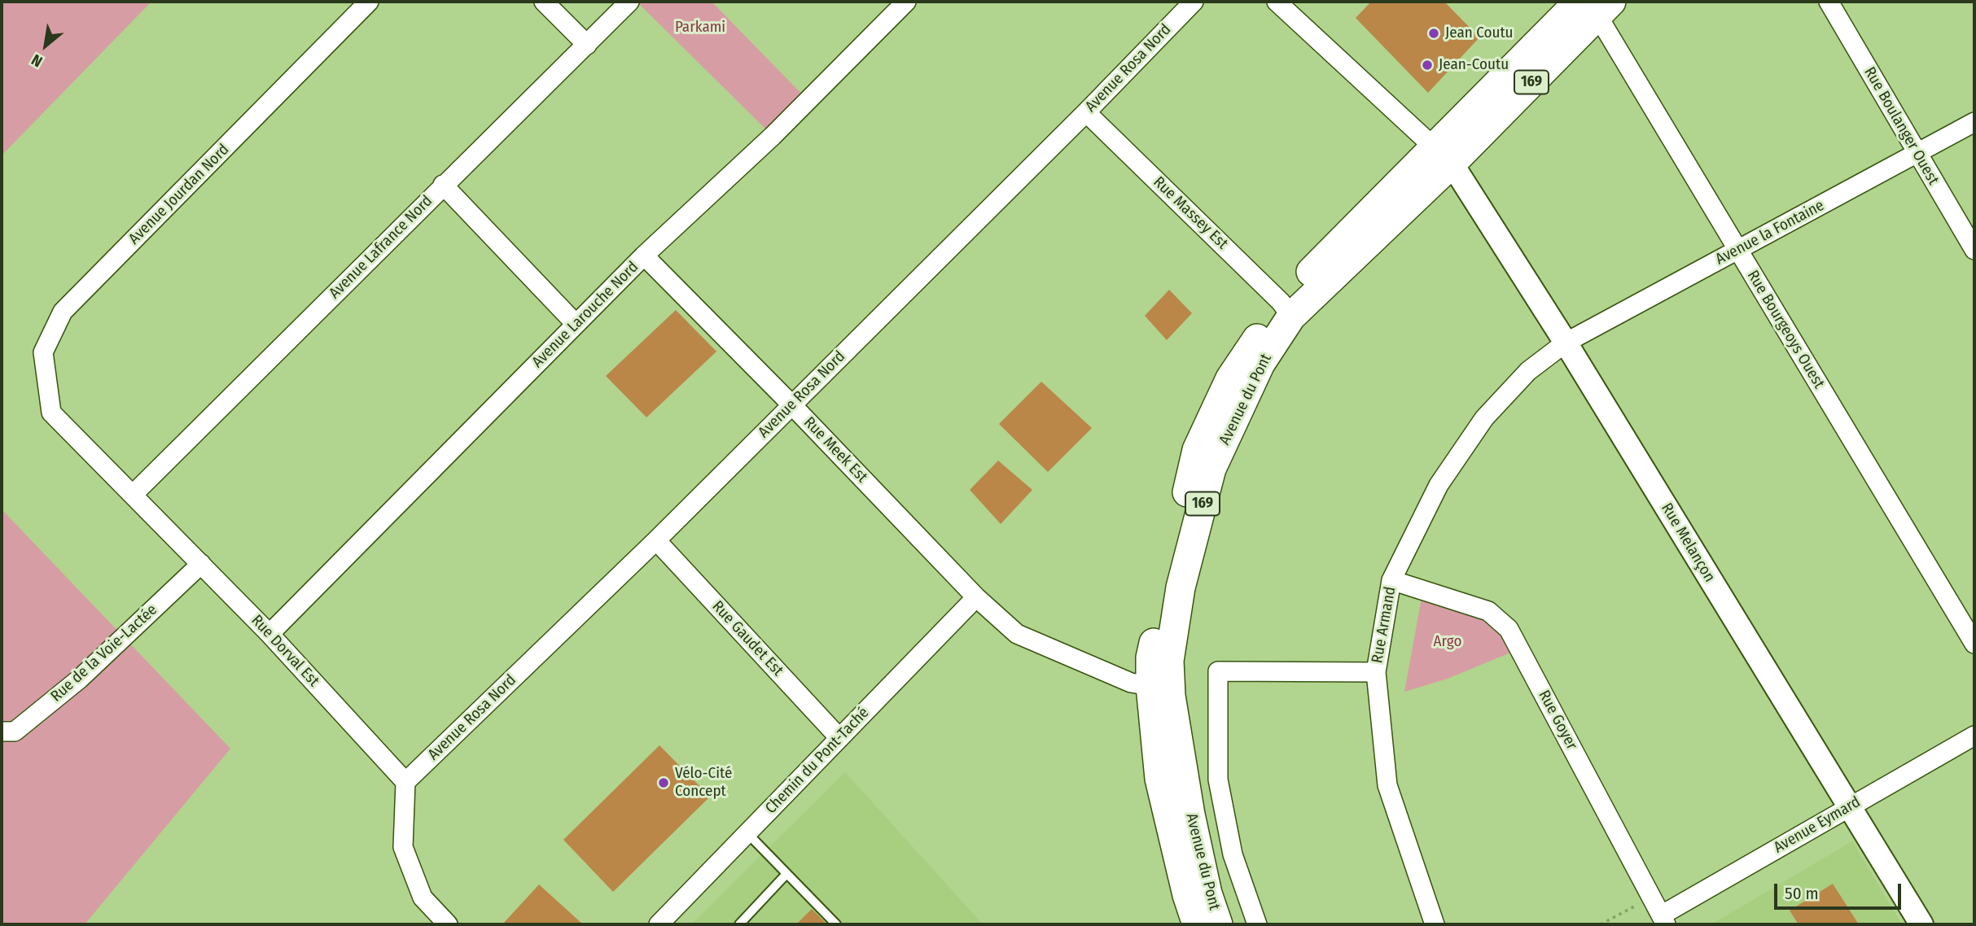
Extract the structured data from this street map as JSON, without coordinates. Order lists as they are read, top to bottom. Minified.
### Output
{"streets":{"main road":["169","Avenue du Pont"],"street":["Avenue Rosa Nord","Rue Boulanger Ouest","Avenue Jourdan Nord","Rue Massey Est","Avenue la Fontaine","Avenue Lafrance Nord","Avenue Larouche Nord","Rue Bourgeoys Ouest","Rue Meek Est","Rue Melançon","Rue Armand","Rue Gaudet Est","Rue Dorval Est","Rue de la Voie-Lactée","Rue Goyer","Chemin du Pont-Taché","Avenue Eymard"]},"crossings":[["Avenue Rosa Nord","Rue Massey Est"],["Avenue Rosa Nord","Rue Meek Est"],["Avenue Rosa Nord","Rue Gaudet Est"],["Avenue Rosa Nord","Rue Dorval Est"],["Rue Boulanger Ouest","Avenue la Fontaine"],["Avenue Jourdan Nord","Rue Dorval Est"],["Rue Massey Est","Avenue du Pont"],["Avenue la Fontaine","Rue Bourgeoys Ouest"],["Avenue la Fontaine","Rue Melançon"],["Avenue la Fontaine","Rue Armand"],["Avenue Lafrance Nord","Rue Dorval Est"],["Avenue Larouche Nord","Rue Meek Est"],["Avenue Larouche Nord","Rue Dorval Est"],["Rue Bourgeoys Ouest","Avenue du Pont"],["Avenue du Pont","Rue Meek Est"],["Avenue du Pont","Rue Melançon"],["Rue Meek Est","Chemin du Pont-Taché"],["Rue Melançon","Rue Armand"],["Rue Melançon","Avenue Eymard"],["Rue Armand","Rue Goyer"],["Rue Gaudet Est","Chemin du Pont-Taché"],["Rue Dorval Est","Rue de la Voie-Lactée"],["Rue Goyer","Avenue Eymard"]],"parks":["Parkami","Argo"],"places":["Jean Coutu","Jean-Coutu","Vélo-Cité Concept"],"scale_bar":"50 m","north":"bottom left"}
